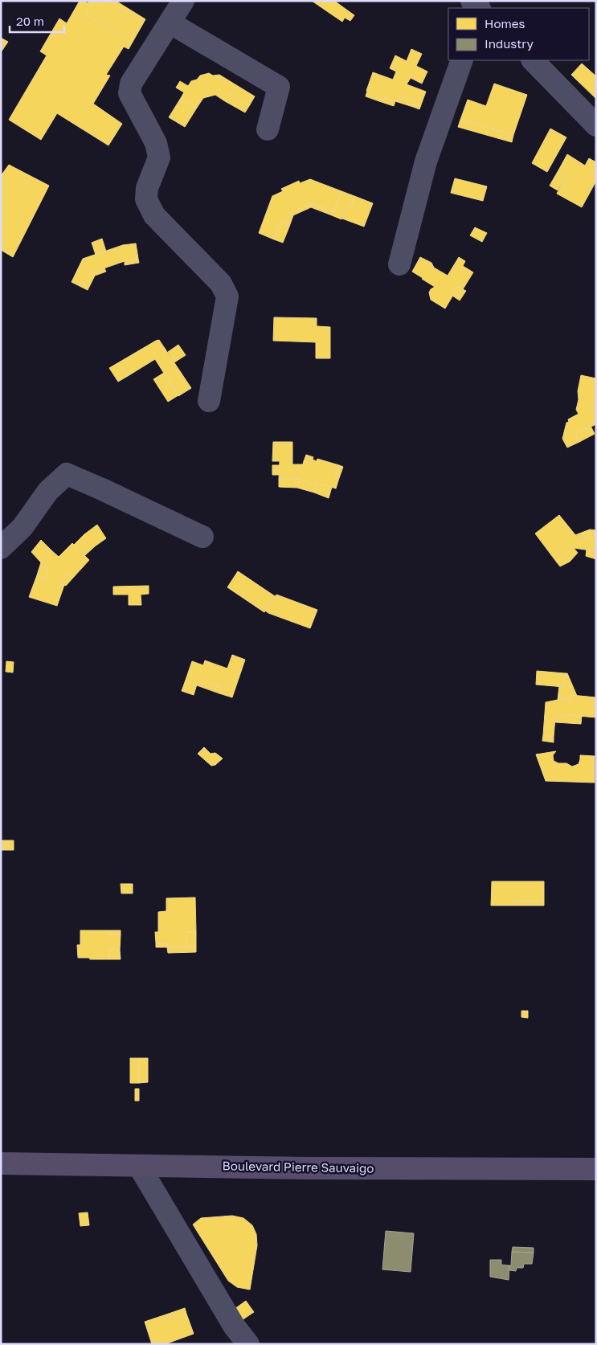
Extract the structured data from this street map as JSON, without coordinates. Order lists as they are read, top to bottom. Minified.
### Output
{"streets":{"main road":["Boulevard Pierre Sauvaigo"]},"legend":["Homes","Industry"],"scale_bar":"20 m"}
